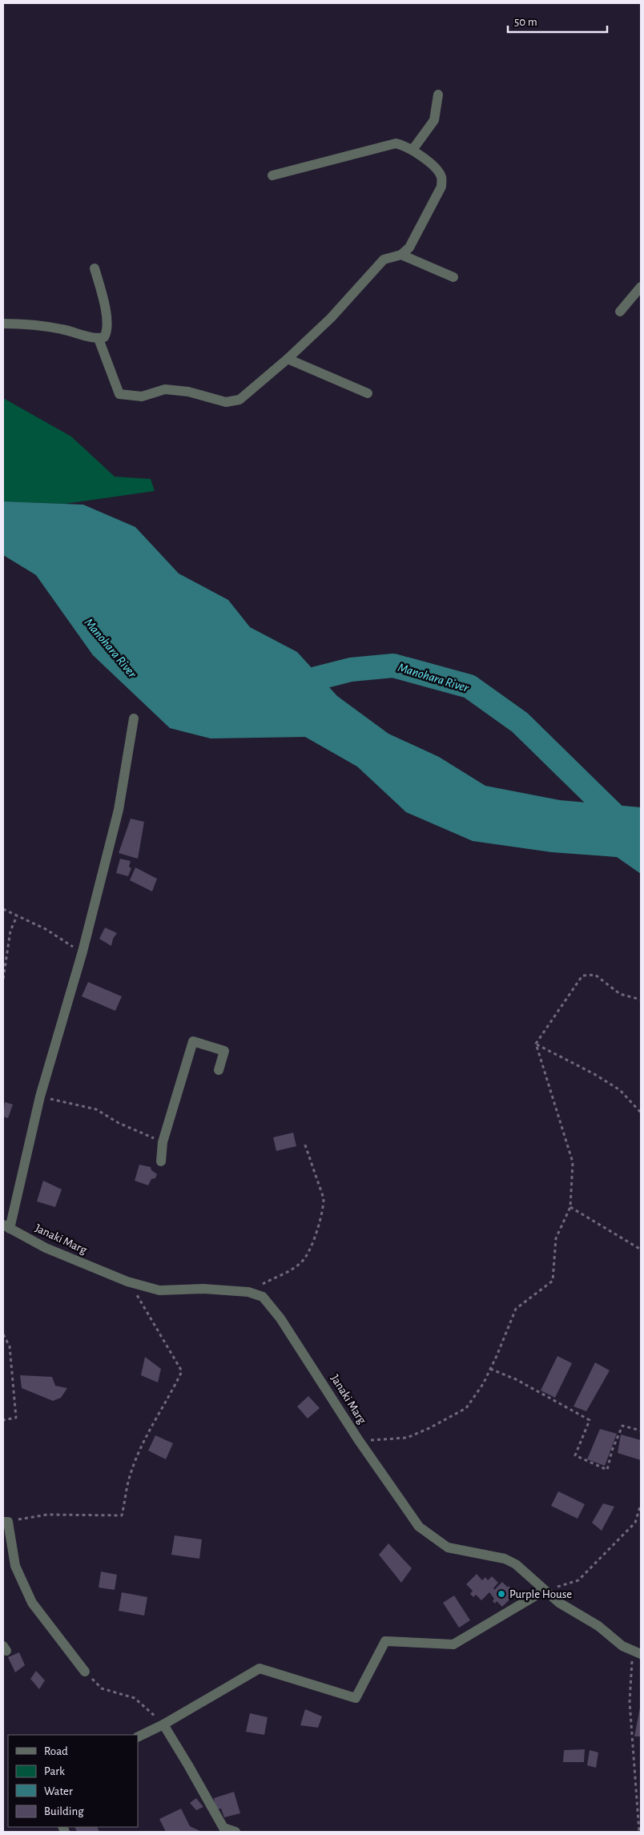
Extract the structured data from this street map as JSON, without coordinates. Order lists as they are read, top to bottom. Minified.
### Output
{"streets":{"street":["Janaki Marg"]},"water":["Manohara River"],"places":["Purple House"],"legend":["Road","Park","Water","Building"],"scale_bar":"50 m"}
